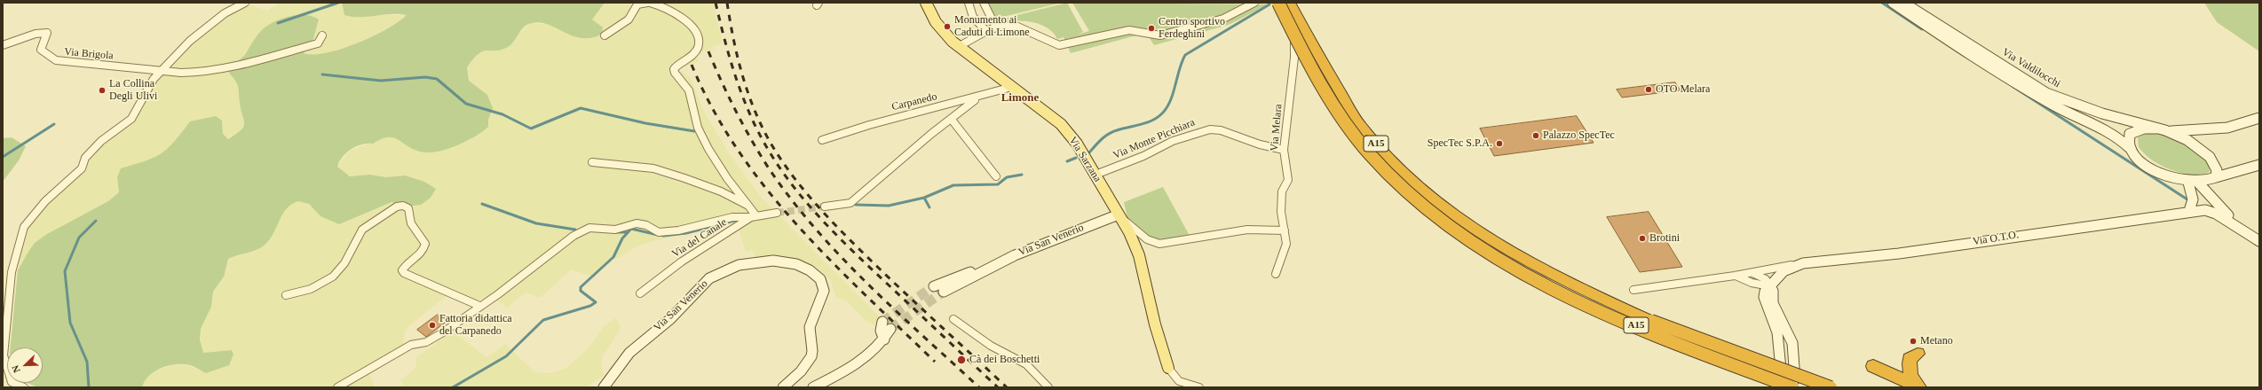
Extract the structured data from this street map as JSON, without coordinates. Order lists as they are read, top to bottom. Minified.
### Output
{"streets":{"highway":["A15"],"main road":["Via Sarzana"],"street":["Via Brigola","Via Valdilocchi","Carpanedo","Via Melara","Via Monte Picchiara","Via del Canale","Via O.T.O.","Via San Venerio"]},"crossings":[["Carpanedo","Via Sarzana"],["Via Melara","Via Monte Picchiara"],["Via Monte Picchiara","Via Sarzana"],["Via Sarzana","Via San Venerio"]],"districts":["Limone"],"places":["Monumento ai Caduti di Limone","Centro sportivo Ferdeghini","OTO Melara","La Collina Degli Ulivi","Palazzo SpecTec","SpecTec S.P.A.","Brotini","Fattoria didattica del Carpanedo","Metano","Cà dei Boschetti"],"north":"bottom left"}
